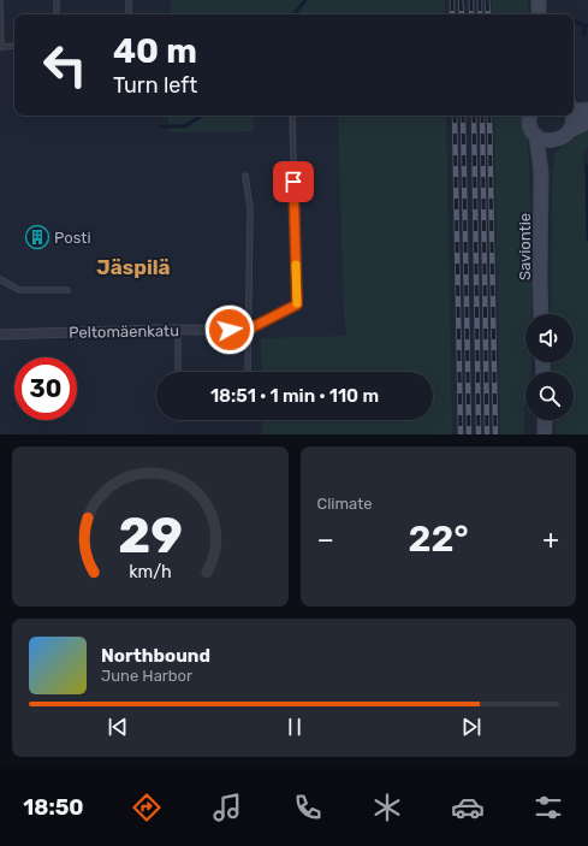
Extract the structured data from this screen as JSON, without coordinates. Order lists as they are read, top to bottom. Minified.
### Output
{"streets":{"main road":["Saviontie"],"street":["Peltomäenkatu"]},"districts":["Jäspilä"],"places":{"building":["Posti"]},"page":{"turn":["40 m","Turn left"],"limit":"30","trip":"18:51 · 1 min · 110 m","tile":"Climate","heat":["−","22°","+"],"song":["Northbound","June Harbor"],"tabs":"18:50","gauge":["29","km/h"]}}
